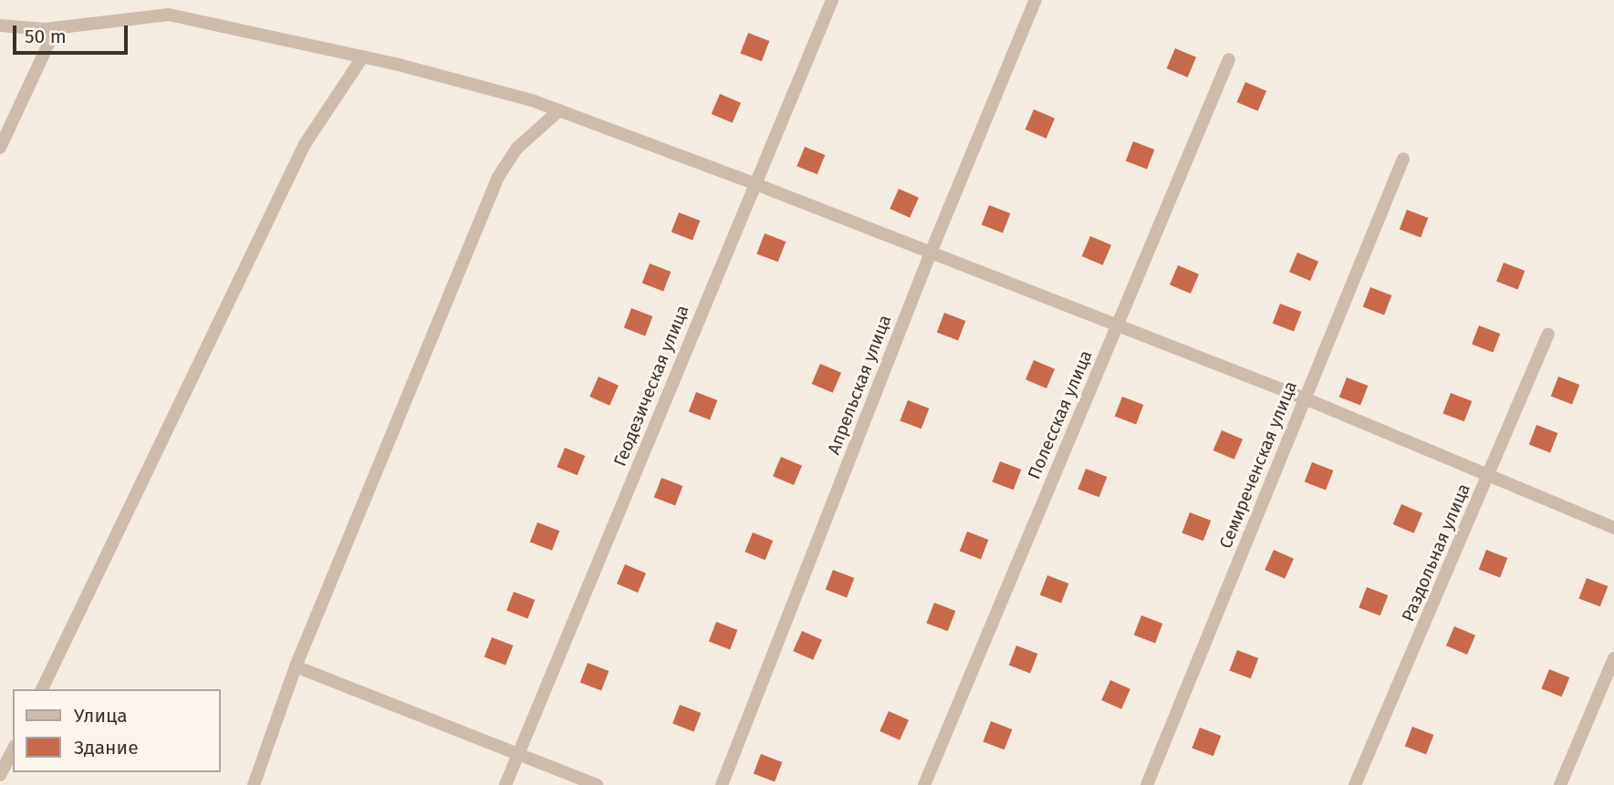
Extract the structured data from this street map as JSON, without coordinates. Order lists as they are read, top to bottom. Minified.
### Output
{"streets":{"street":["Апрельская улица","Геодезическая улица","Полесская улица","Семиреченская улица","Раздольная улица"]},"legend":["Улица","Здание"],"scale_bar":"50 m"}
